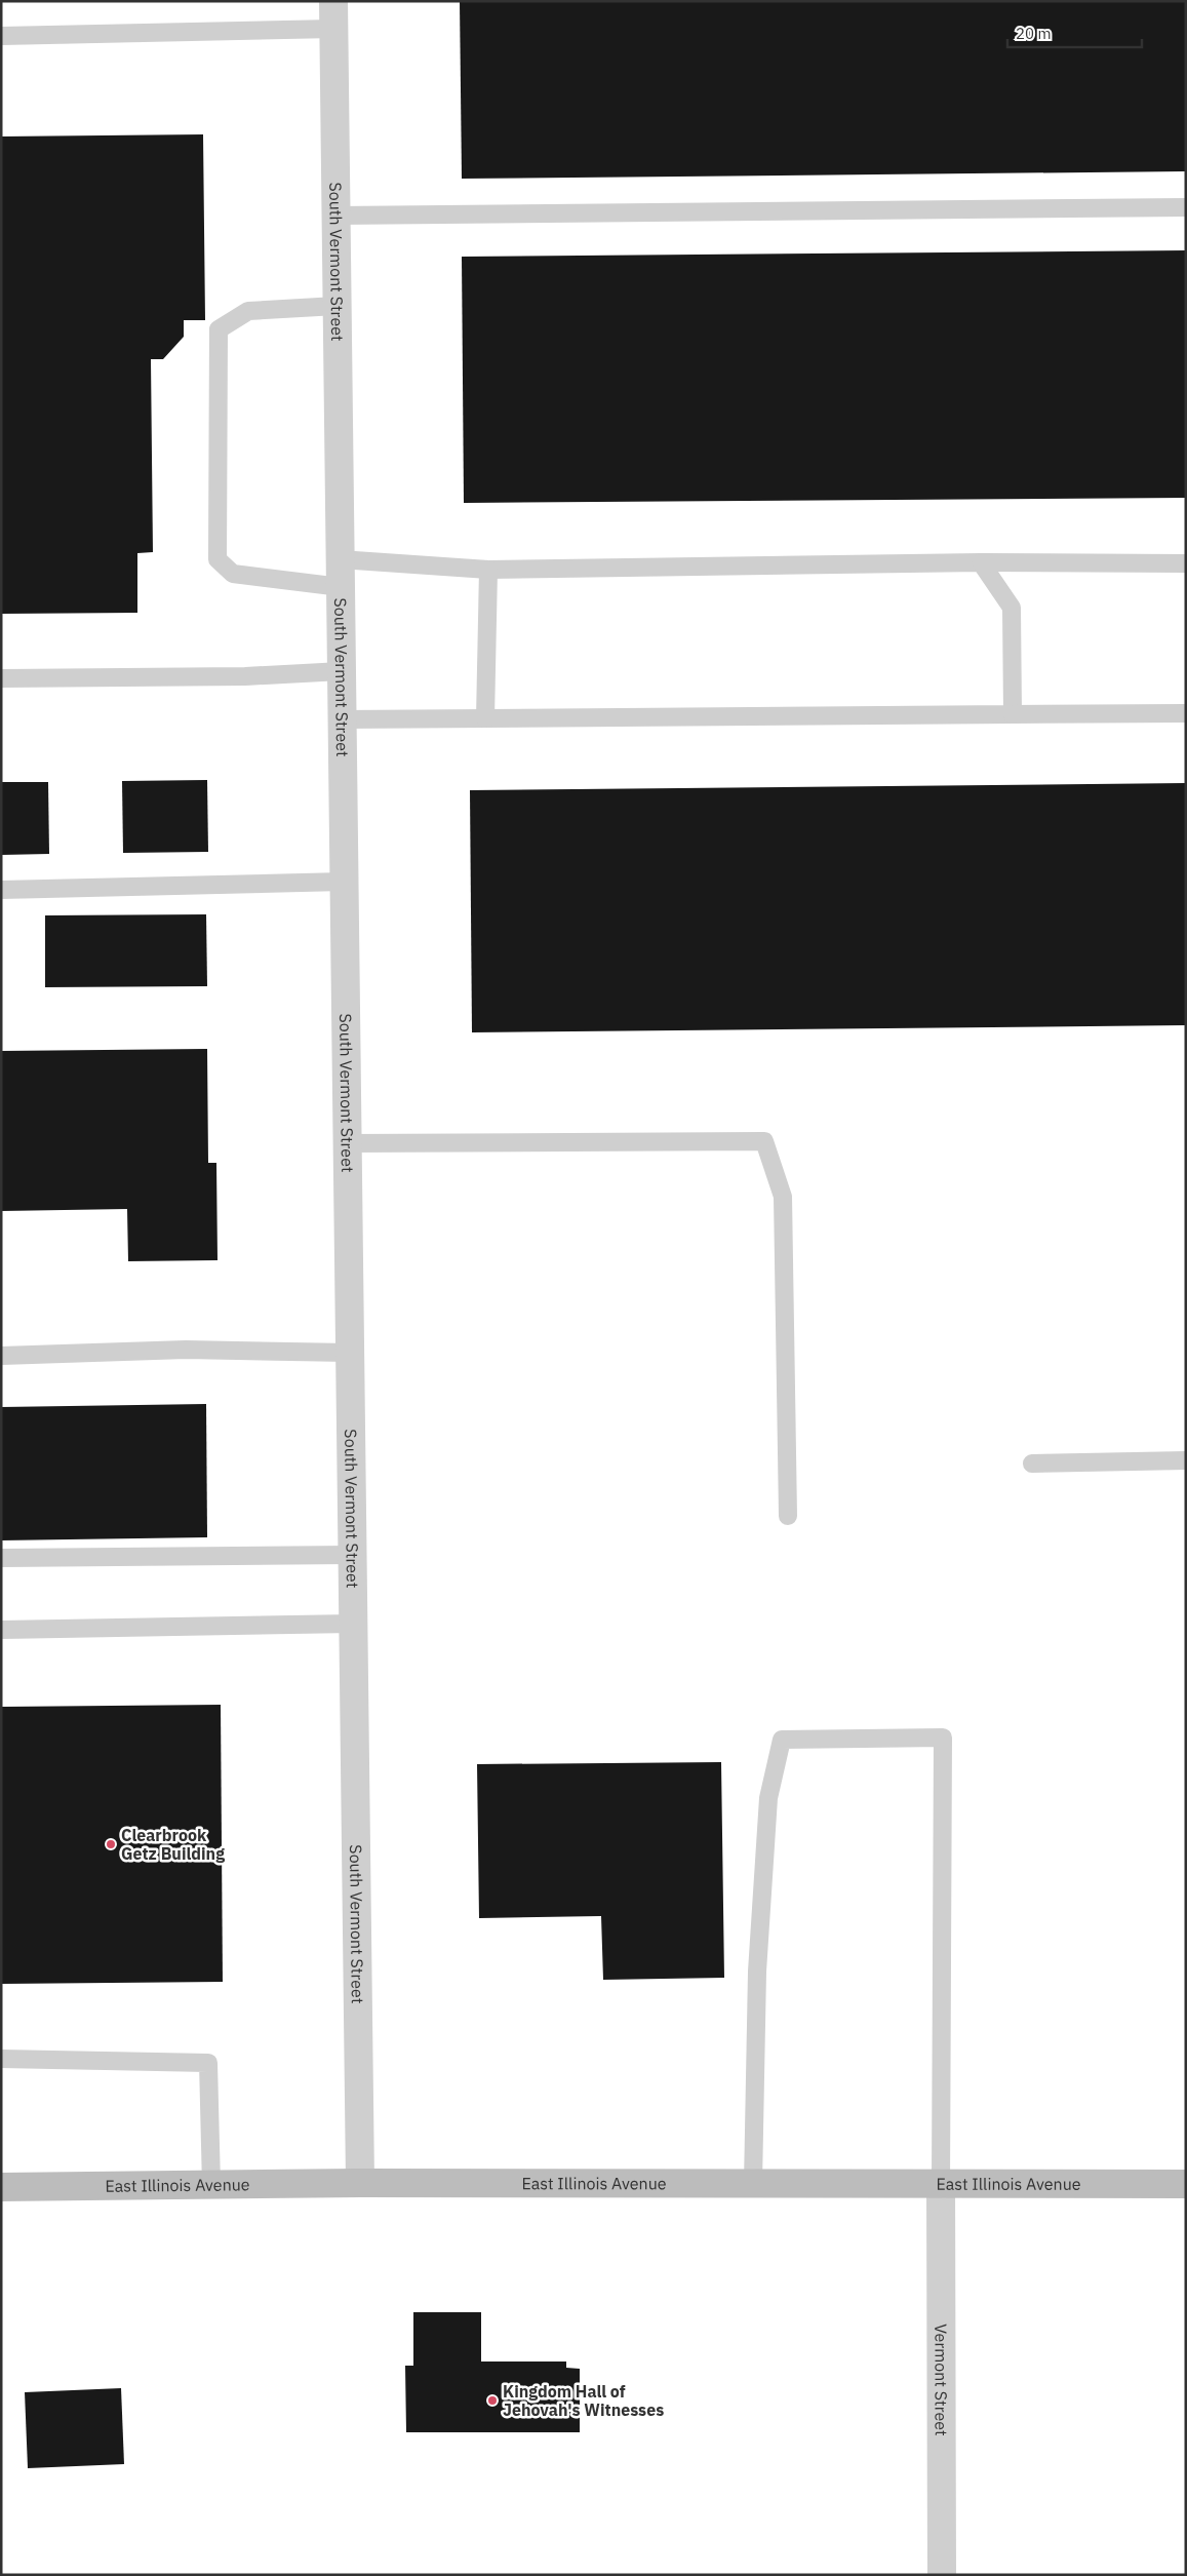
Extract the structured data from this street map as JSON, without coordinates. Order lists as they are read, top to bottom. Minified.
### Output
{"streets":{"main road":["East Illinois Avenue"],"street":["South Vermont Street","Vermont Street"]},"crossings":[["South Vermont Street","East Illinois Avenue"],["East Illinois Avenue","Vermont Street"]],"places":["Clearbrook Getz Building","Kingdom Hall of Jehovah's Witnesses"],"scale_bar":"20 m"}
